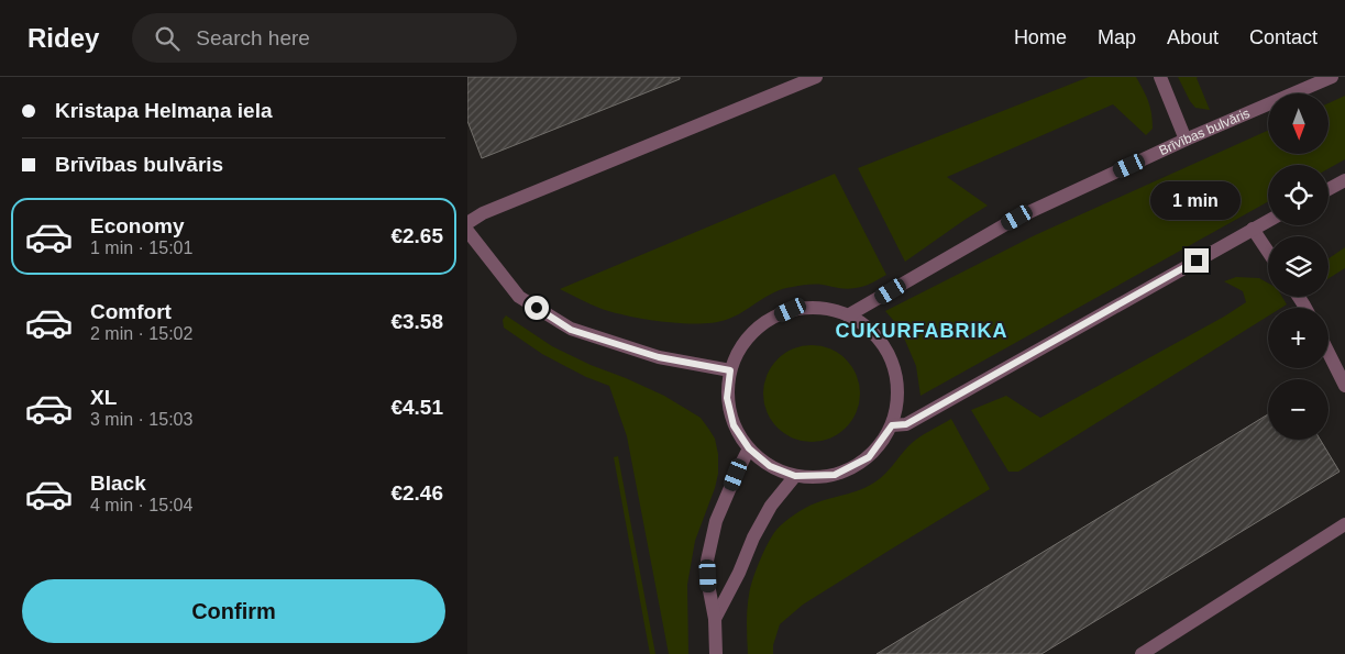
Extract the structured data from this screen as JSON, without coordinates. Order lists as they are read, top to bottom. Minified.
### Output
{"streets":{"street":["Brīvības bulvāris"]},"districts":["CUKURFABRIKA"],"north":"bottom","page":{"header":"Ridey","search":"Search here","nav":["Home","Map","About","Contact"],"banner":["Kristapa Helmaņa iela","Brīvības bulvāris"],"map_buttons":["+","−"],"bubble":"1 min","list":[{"name":"Economy","note":"1 min · 15:01","value":"€2.65"},{"name":"Comfort","note":"2 min · 15:02","value":"€3.58"},{"name":"XL","note":"3 min · 15:03","value":"€4.51"},{"name":"Black","note":"4 min · 15:04","value":"€2.46"}],"buttons":"Confirm"}}
